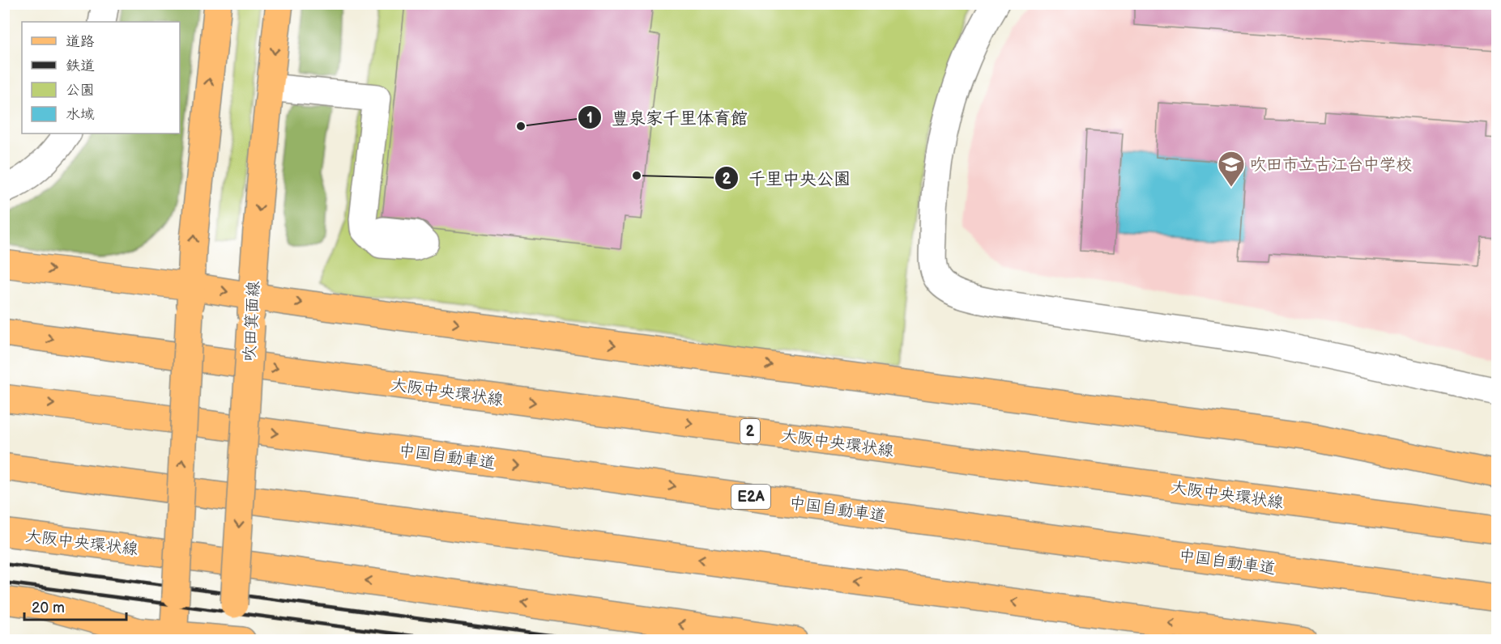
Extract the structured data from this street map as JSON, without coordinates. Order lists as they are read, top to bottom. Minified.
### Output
{"streets":{"main road":["吹田箕面線","大阪中央環状線","2","中国自動車道","E2A"]},"places":{"other":["豊泉家千里体育館","千里中央公園"],"school or university":["吹田市立古江台中学校"]},"legend":["道路","鉄道","公園","水域"],"scale_bar":"20 m"}
